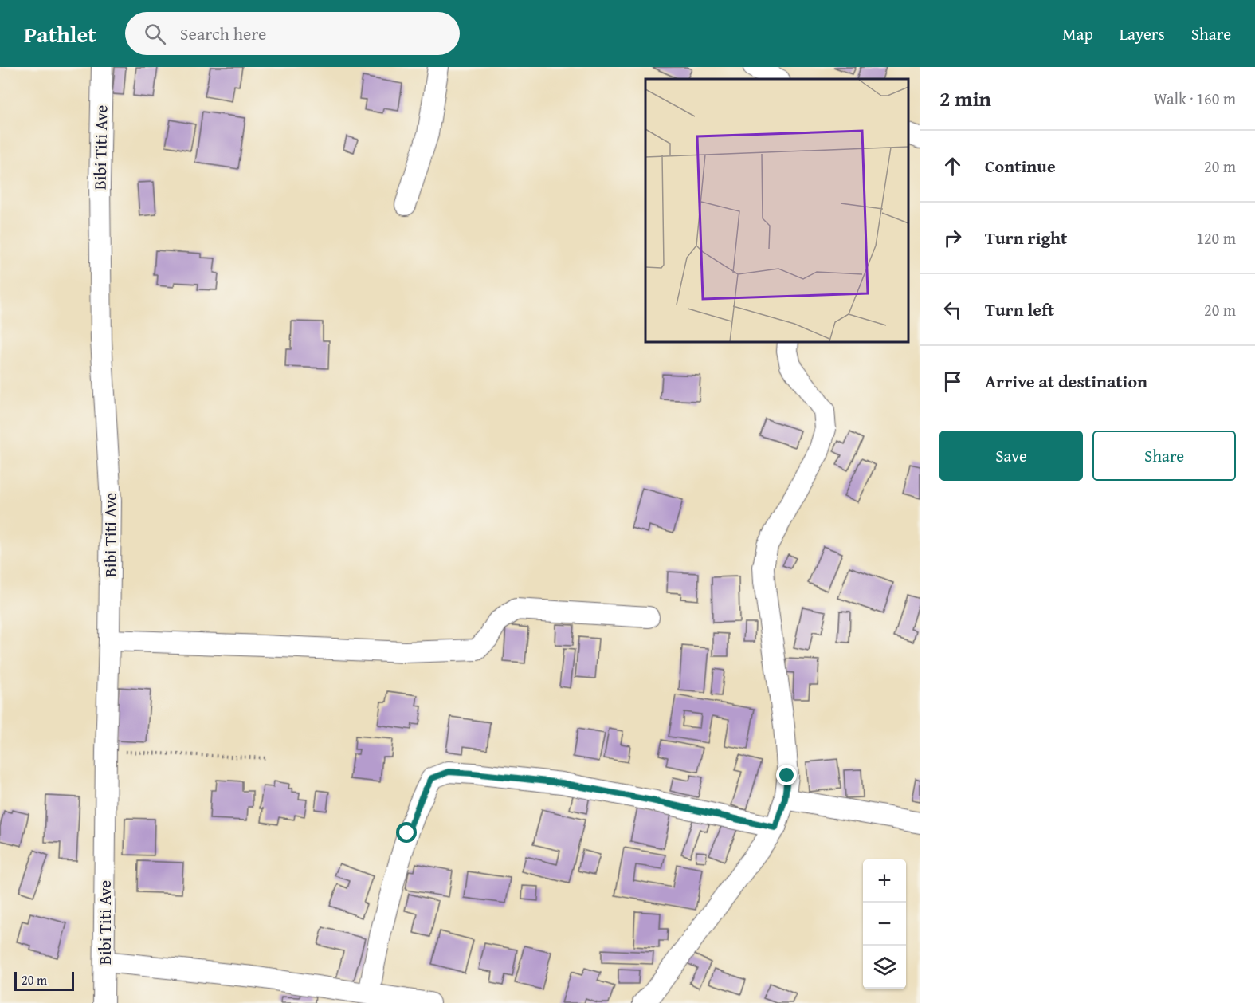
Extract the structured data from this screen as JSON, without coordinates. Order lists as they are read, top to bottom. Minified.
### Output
{"streets":{"street":["Bibi Titi Ave"]},"scale_bar":"20 m","page":{"header":"Pathlet","search":"Search here","nav":["Map","Layers","Share"],"heading":["2 min","Walk · 160 m"],"list":[["Continue","20 m"],["Turn right","120 m"],["Turn left","20 m"],"Arrive at destination"],"buttons":["Save","Share"],"map_buttons":["+","−"],"scale":"20 m"}}
